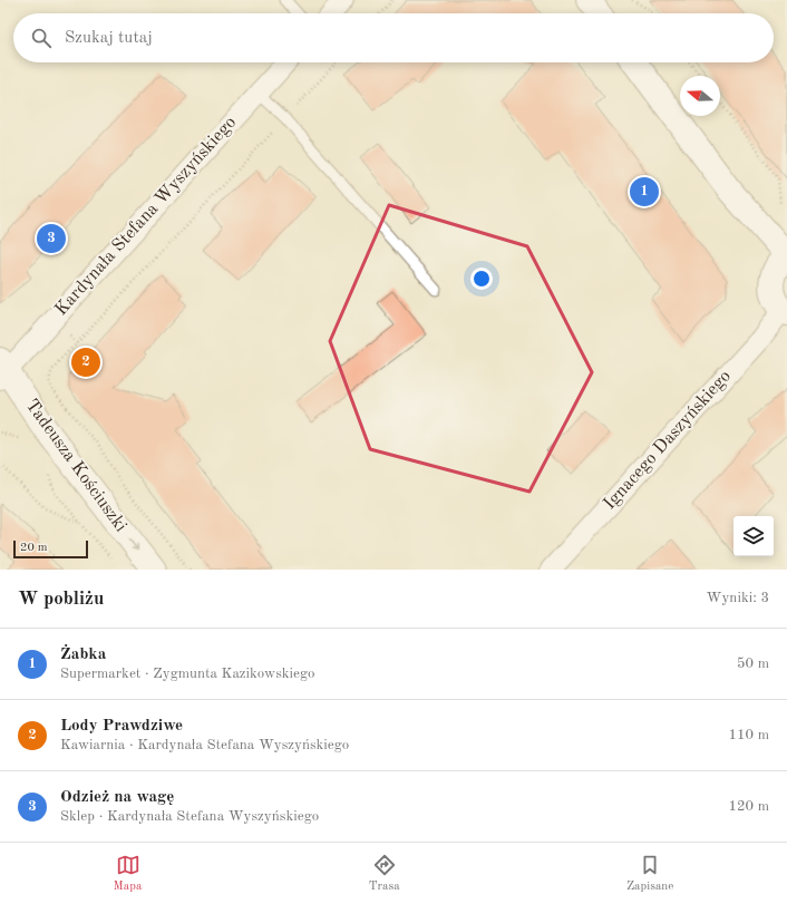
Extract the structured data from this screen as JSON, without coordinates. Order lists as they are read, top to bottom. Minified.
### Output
{"streets":{"street":["Kardynała Stefana Wyszyńskiego","Ignacego Daszyńskiego","Tadeusza Kościuszki"]},"crossings":[["Kardynała Stefana Wyszyńskiego","Tadeusza Kościuszki"]],"one_way":["Tadeusza Kościuszki"],"scale_bar":"20 m","north":"left","page":{"search":"Szukaj tutaj","pins":["1","3","2"],"scale":"20 m","heading":["W pobliżu","Wyniki: 3"],"list":[{"mark":"1","name":"Żabka","note":"Supermarket · Zygmunta Kazikowskiego","value":"50 m"},{"mark":"2","name":"Lody Prawdziwe","note":"Kawiarnia · Kardynała Stefana Wyszyńskiego","value":"110 m"},{"mark":"3","name":"Odzież na wagę","note":"Sklep · Kardynała Stefana Wyszyńskiego","value":"120 m"}],"nav":["Mapa","Trasa","Zapisane"]}}
